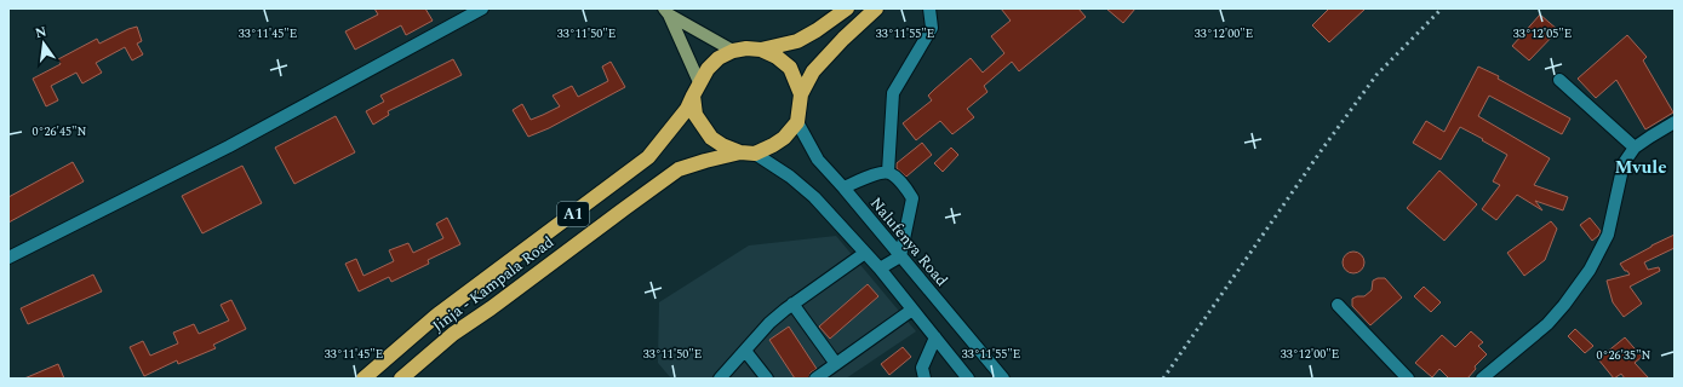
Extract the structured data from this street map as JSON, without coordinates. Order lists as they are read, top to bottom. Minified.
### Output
{"streets":{"highway":["A1","Jinja - Kampala Road"],"street":["Nalufenya Road"]},"crossings":[["A1","Nalufenya Road"],["A1","Jinja - Kampala Road"],["Nalufenya Road","Jinja - Kampala Road"]],"districts":["Mvule"],"north":"top","coordinates":["33°11'45\"E","33°11'50\"E","33°11'55\"E","33°12'00\"E","33°12'05\"E","0°26'45\"N","0°26'35\"N"]}
